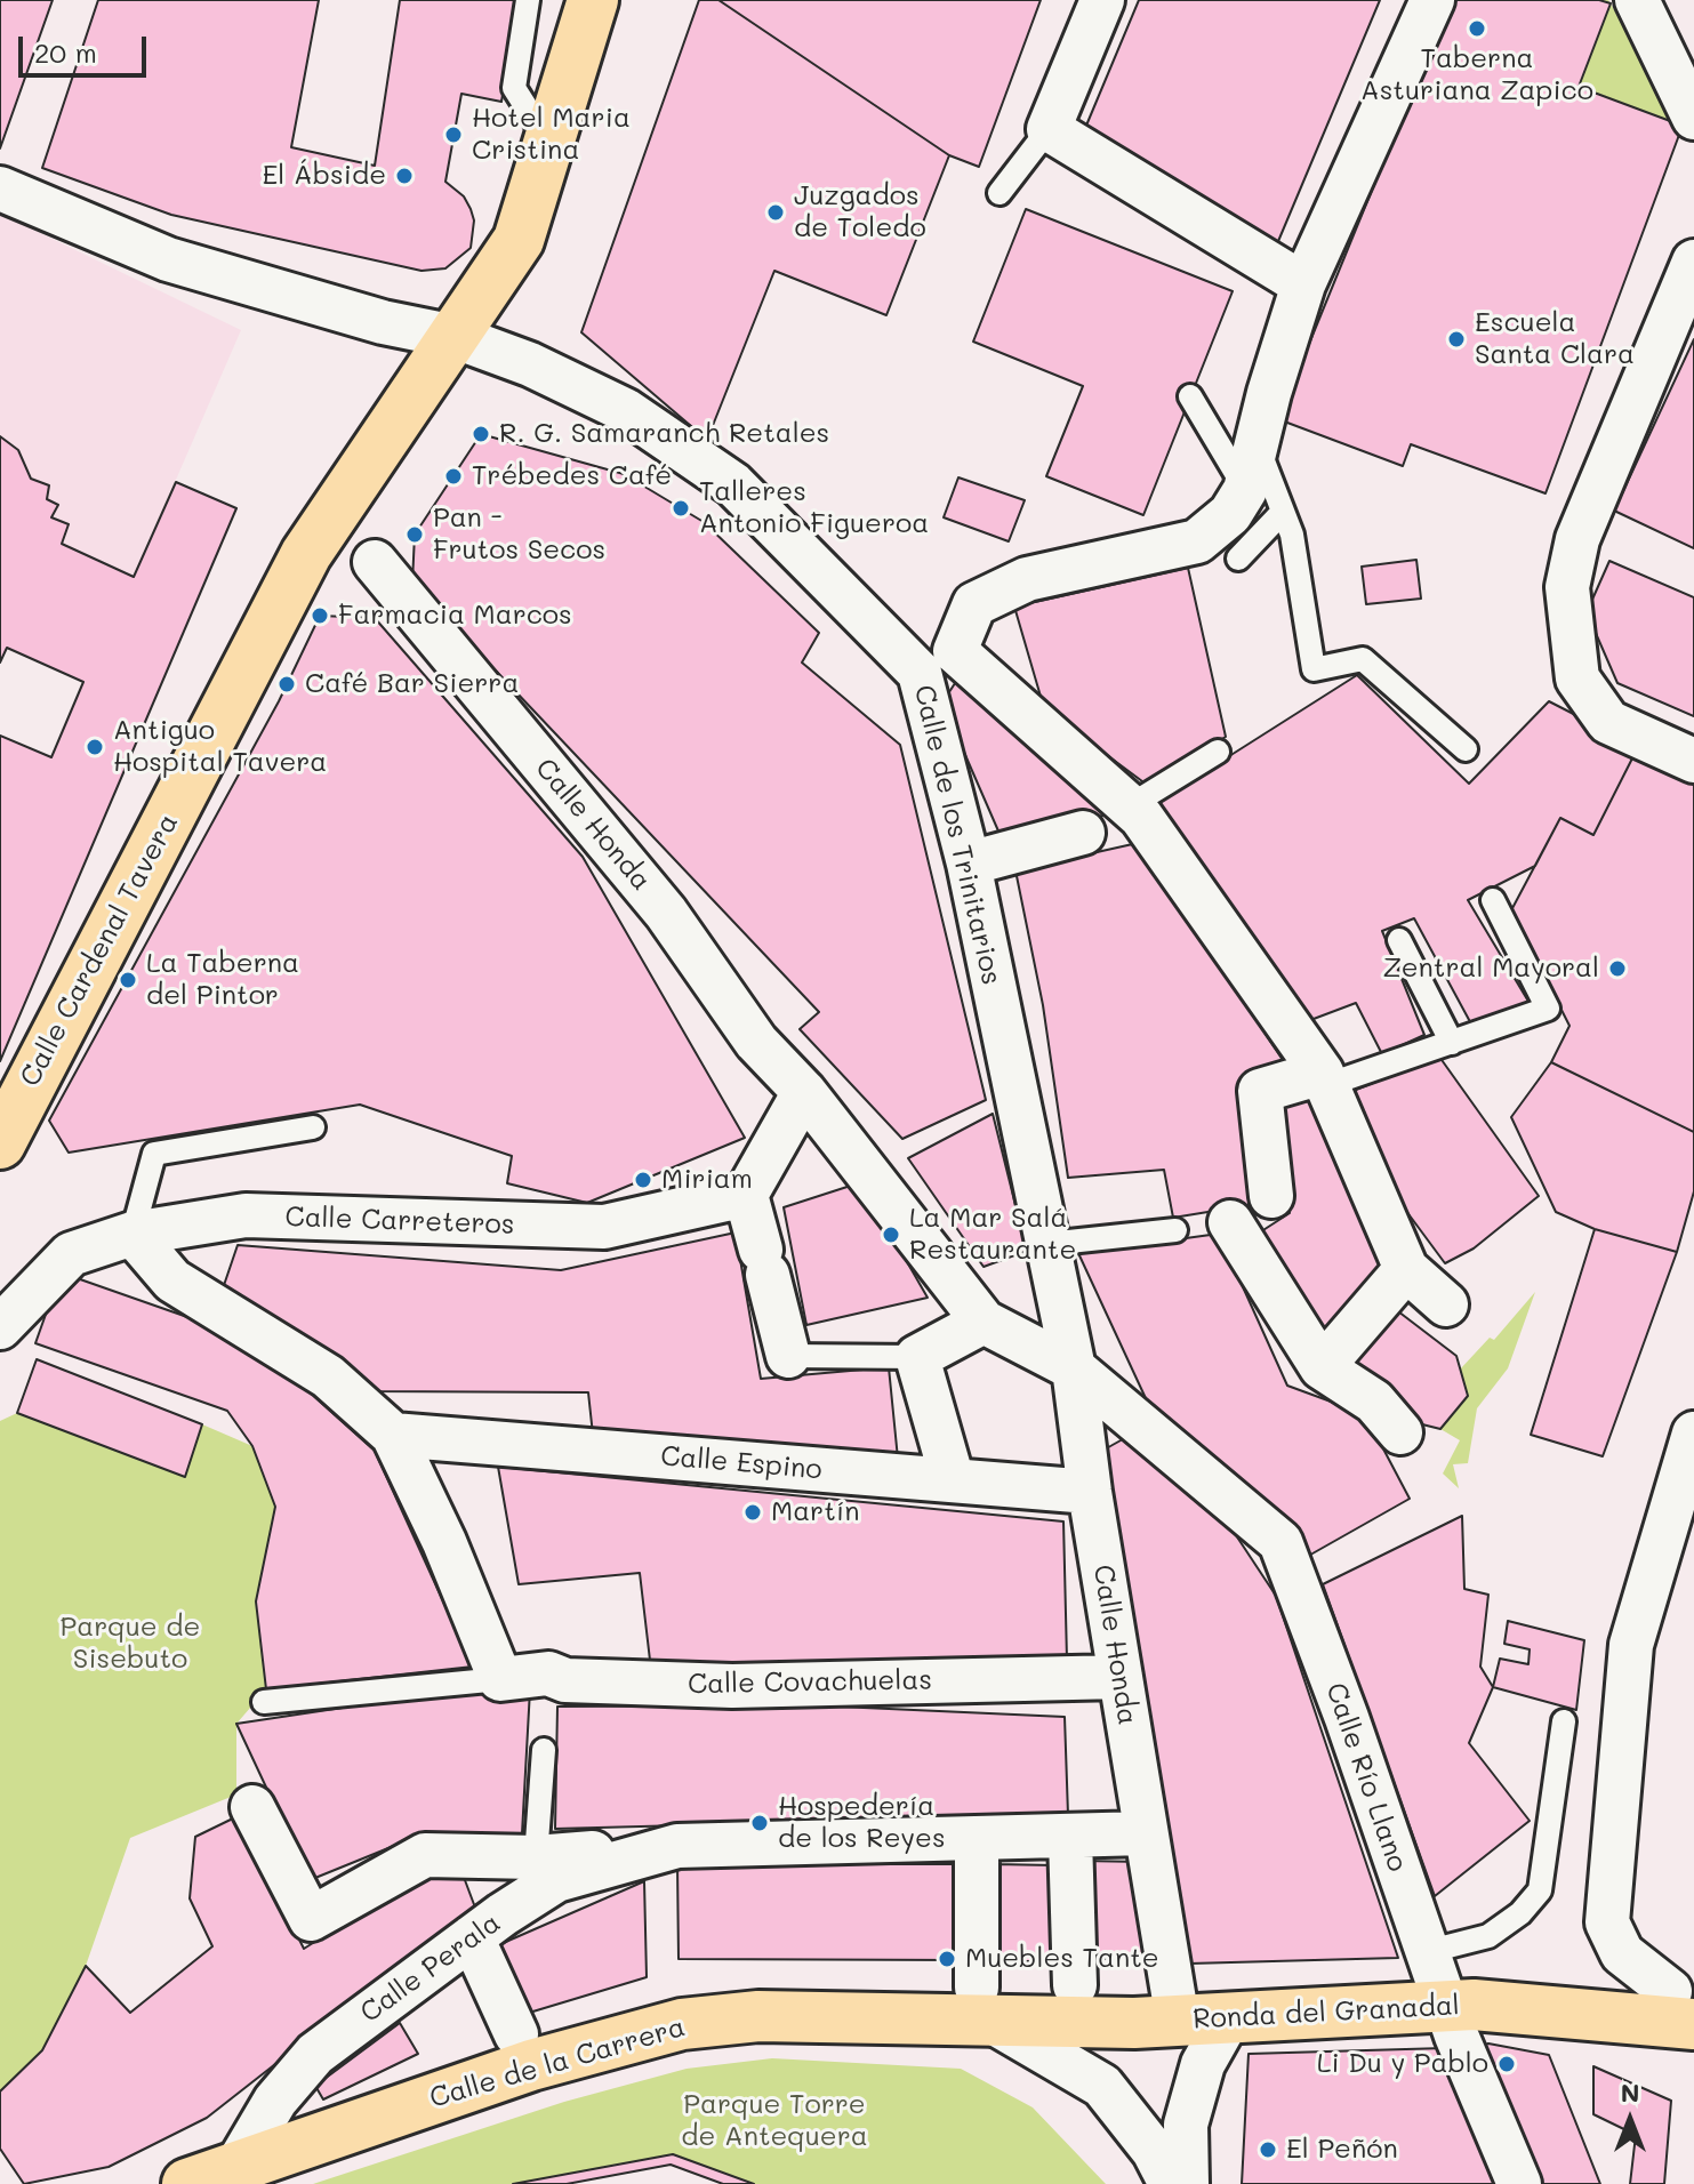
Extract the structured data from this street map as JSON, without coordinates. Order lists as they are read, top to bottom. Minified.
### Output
{"streets":{"main road":["Calle Cardenal Tavera","Ronda del Granadal","Calle de la Carrera"],"street":["Calle Honda","Calle de los Trinitarios","Calle Carreteros","Calle Espino","Calle Covachuelas","Calle Río Llano","Calle Perala"]},"crossings":[["Calle Honda","Calle de los Trinitarios"],["Calle Honda","Calle Espino"],["Calle Honda","Calle Covachuelas"],["Calle Honda","Calle Río Llano"],["Calle Honda","Calle Perala"],["Calle Honda","Ronda del Granadal"],["Calle Honda","Calle de la Carrera"],["Calle de los Trinitarios","Calle Cardenal Tavera"],["Calle de los Trinitarios","Calle Río Llano"],["Calle Río Llano","Ronda del Granadal"],["Calle Perala","Calle de la Carrera"],["Ronda del Granadal","Calle de la Carrera"]],"parks":["Parque de Sisebuto","Parque Torre de Antequera"],"places":["Taberna Asturiana Zapico","Hotel Maria Cristina","El Ábside","Juzgados de Toledo","Escuela Santa Clara","R. G. Samaranch Retales","Trébedes Café","Talleres Antonio Figueroa","Pan - Frutos Secos","Farmacia Marcos","Café Bar Sierra","Antiguo Hospital Tavera","Zentral Mayoral","La Taberna del Pintor","Miriam","La Mar Salá Restaurante","Martín","Hospedería de los Reyes","Muebles Tante","Li Du y Pablo","El Peñón"],"scale_bar":"20 m","north":"top"}
